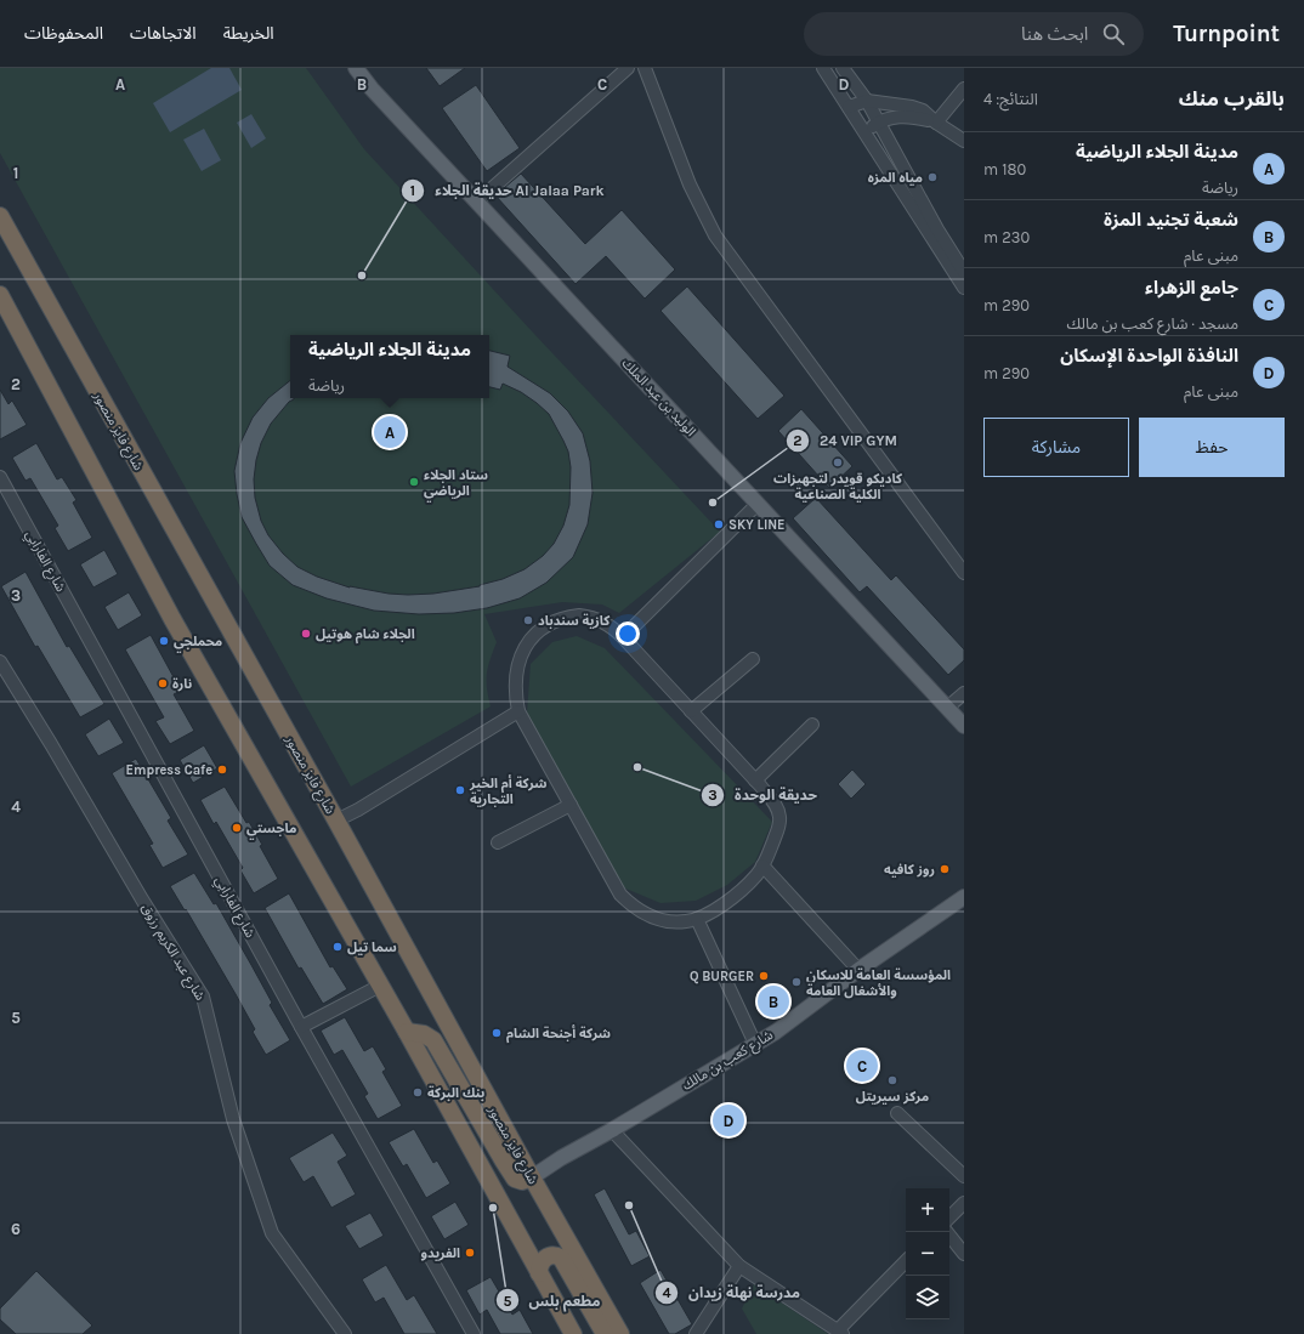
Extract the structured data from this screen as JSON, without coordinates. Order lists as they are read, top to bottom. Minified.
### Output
{"streets":{"highway":["شارع فايز منصور"],"main road":["الوليد بن عبد الملك","شارع كعب بن مالك"],"street":["شارع الفارابي","شارع عبد الكريم رزوق"]},"crossings":[["شارع فايز منصور","شارع كعب بن مالك"]],"places":["مياه المزه","حديقة الجلاء Al Jalaa Park","كاديكو قويدر لتجهيزات الكلية الصناعية","ستاد الجلاء الرياضي","24 VIP GYM","SKY LINE","كازية سندباد","الجلاء شام هوتيل","محملجي","نارة","حديقة الوحدة","Empress Cafe","شركة أم الخير التجارية","ماجستي","روز كافيه","سما تيل","Q BURGER","المؤسسة العامة للاسكان والأشغال العامة","شركة أجنحة الشام","مركز سيريتل","بنك البركة","مدرسة نهلة زيدان","مطعم بلس","الفريدو"],"page":{"header":"Turnpoint","search":"ابحث هنا","nav":["الخريطة","الاتجاهات","المحفوظات"],"heading":["بالقرب منك","النتائج: 4"],"list":[{"mark":"A","name":"مدينة الجلاء الرياضية","note":"رياضة","value":"180 m"},{"mark":"B","name":"شعبة تجنيد المزة","note":"مبنى عام","value":"230 m"},{"mark":"C","name":"جامع الزهراء","note":"مسجد · شارع كعب بن مالك","value":"290 m"},{"mark":"D","name":"النافذة الواحدة الإسكان","note":"مبنى عام","value":"290 m"}],"popup":["مدينة الجلاء الرياضية","رياضة"],"buttons":["حفظ","مشاركة"],"pins":["A","B","C","D"],"map_buttons":["+","−"]},"grid":{"columns":["A","B","C","D"],"rows":["1","2","3","4","5","6"]}}
